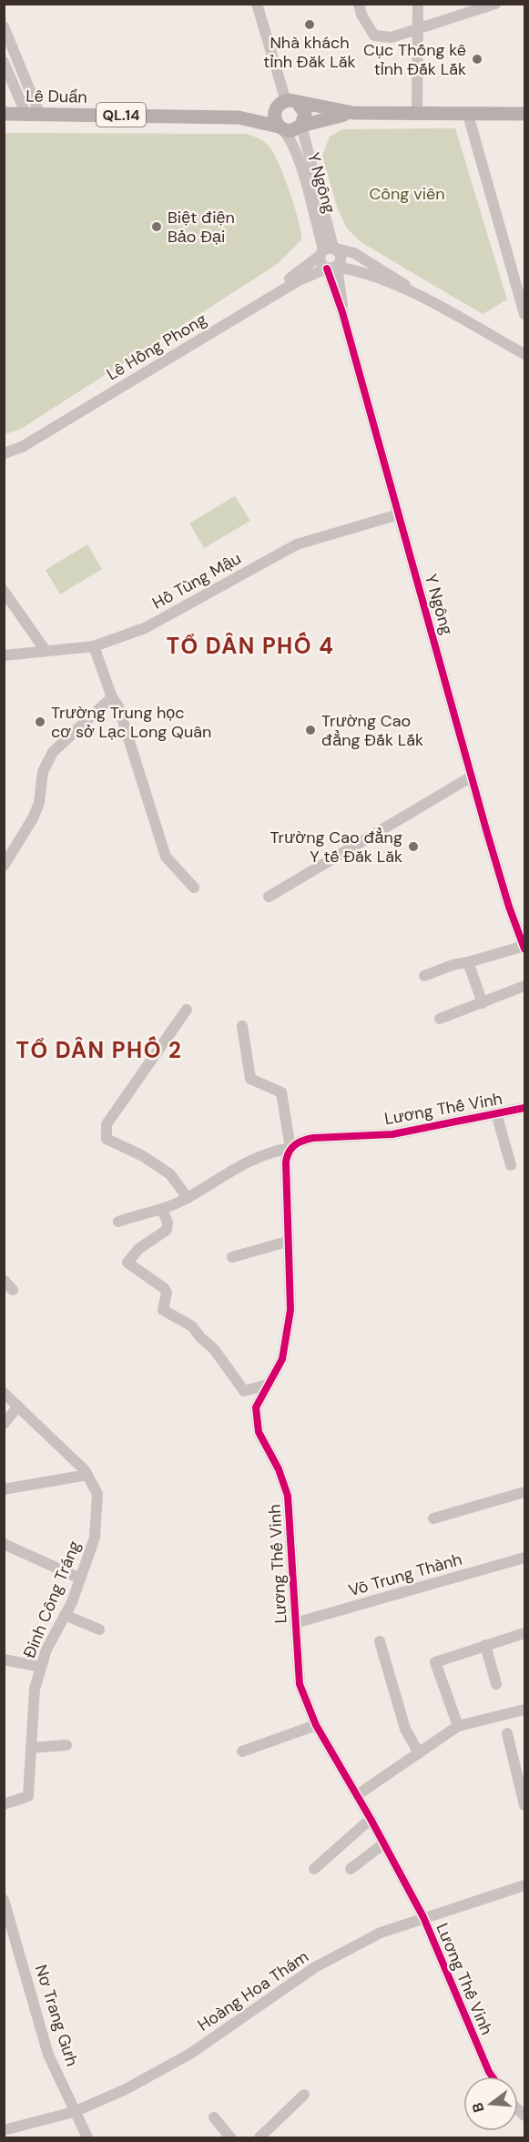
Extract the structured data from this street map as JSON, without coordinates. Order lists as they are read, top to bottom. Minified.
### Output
{"streets":{"main road":["Lê Duẩn","QL.14"],"street":["Y Ngông","Lê Hồng Phong","Hồ Tùng Mậu","Lương Thế Vinh","Võ Trung Thành","Đinh Công Tráng","Hoàng Hoa Thám","Nơ Trang Gưh"]},"crossings":[["Lê Duẩn","Y Ngông"],["Y Ngông","Lê Hồng Phong"],["Y Ngông","Hồ Tùng Mậu"],["Lương Thế Vinh","Võ Trung Thành"],["Lương Thế Vinh","Hoàng Hoa Thám"],["Hoàng Hoa Thám","Nơ Trang Gưh"]],"districts":["TỔ DÂN PHỐ 4","TỔ DÂN PHỐ 2"],"parks":["Công viên"],"places":["Nhà khách tỉnh Đăk Lăk","Cục Thống kê tỉnh Đắk Lắk","Biệt điện Bảo Đại","Trường Trung học cơ sở Lạc Long Quân","Trường Cao đẳng Đắk Lắk","Trường Cao đẳng Y tế Đăk Lăk"],"north":"left"}
